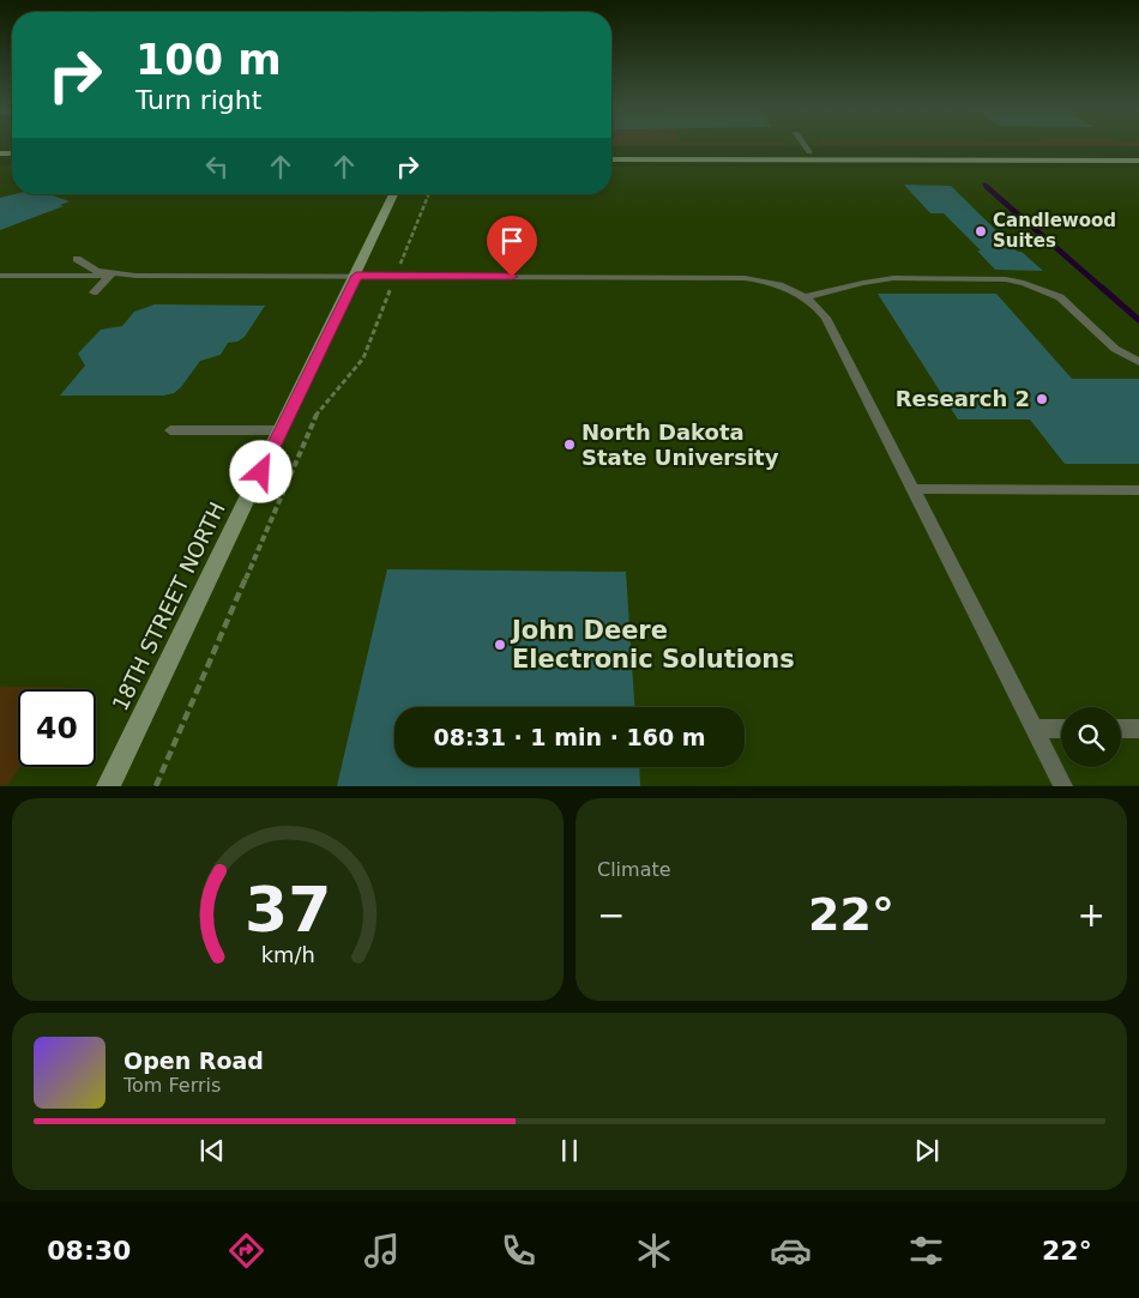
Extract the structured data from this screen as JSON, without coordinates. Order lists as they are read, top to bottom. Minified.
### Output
{"streets":{"street":["18TH STREET NORTH"]},"places":["Candlewood Suites","Research 2","North Dakota State University","John Deere Electronic Solutions"],"page":{"turn":["100 m","Turn right"],"limit":"40","trip":"08:31 · 1 min · 160 m","tile":"Climate","heat":["−","22°","+"],"song":["Open Road","Tom Ferris"],"tabs":["08:30","22°"],"gauge":["37","km/h"]}}
